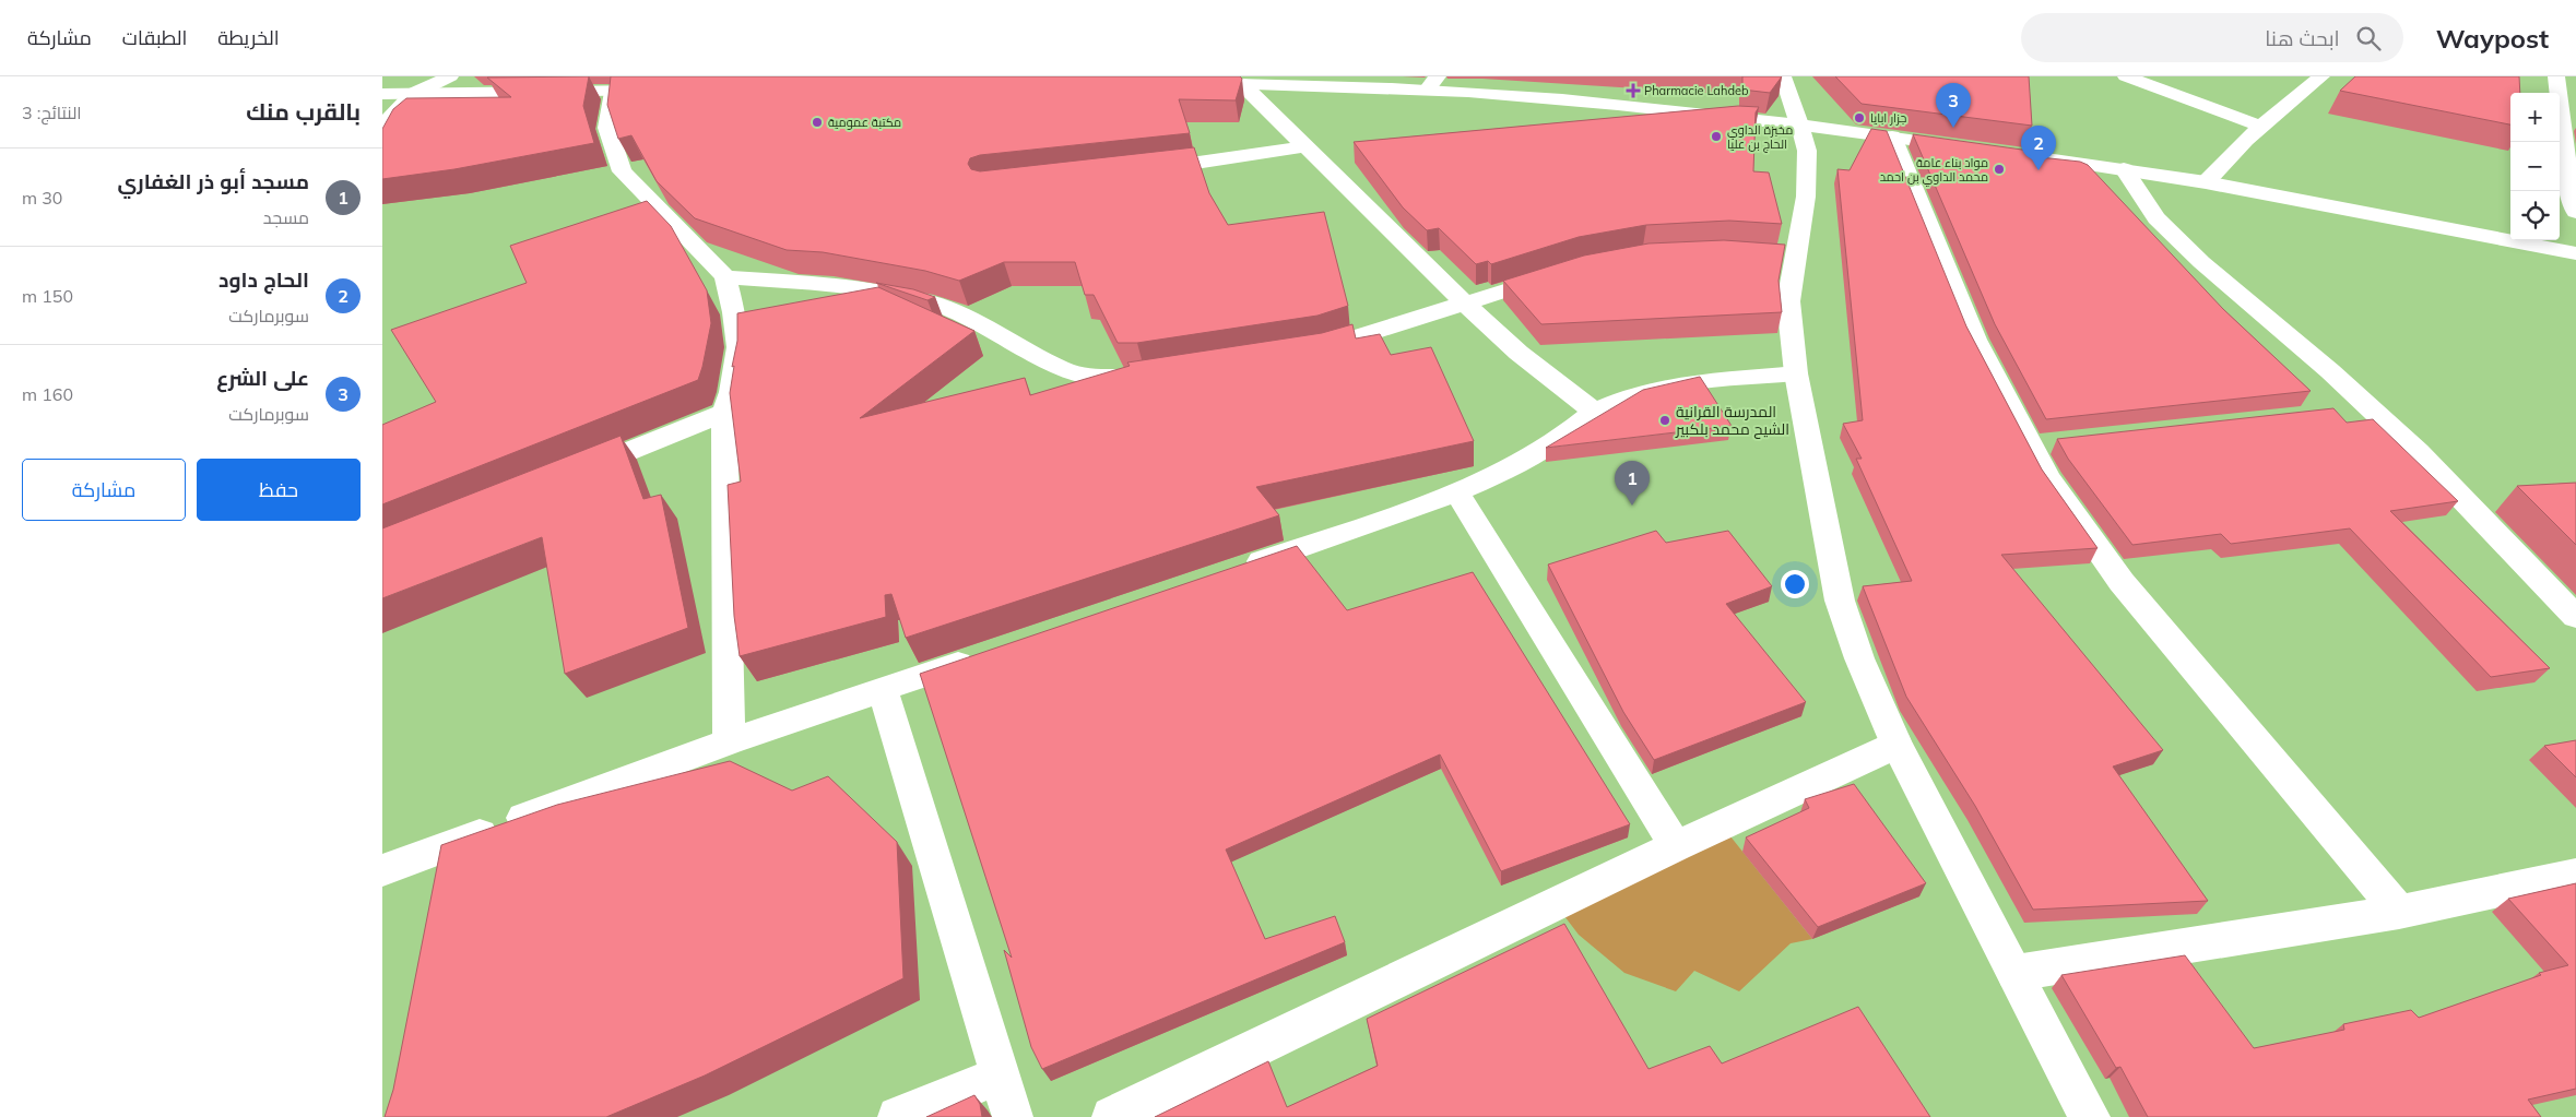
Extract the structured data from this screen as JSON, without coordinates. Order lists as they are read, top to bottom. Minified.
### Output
{"places":{"health":["Pharmacie Lahdeb"],"other":["جزار ابايا","مكتبة عمومية","مخبزة الداوي الحاج بن عليا","مواد بناء عامة محمد الداوي بن احمد","المدرسة القرانية الشيح محمد بلكبير"]},"page":{"header":"Waypost","search":"ابحث هنا","nav":["الخريطة","الطبقات","مشاركة"],"heading":["بالقرب منك","النتائج: 3"],"pins":["3","2","1"],"map_buttons":["+","−"],"list":[{"mark":"1","name":"مسجد أبو ذر الغفاري","note":"مسجد","value":"30 m"},{"mark":"2","name":"الحاج داود","note":"سوبرماركت","value":"150 m"},{"mark":"3","name":"على الشرع","note":"سوبرماركت","value":"160 m"}],"buttons":["حفظ","مشاركة"]}}
